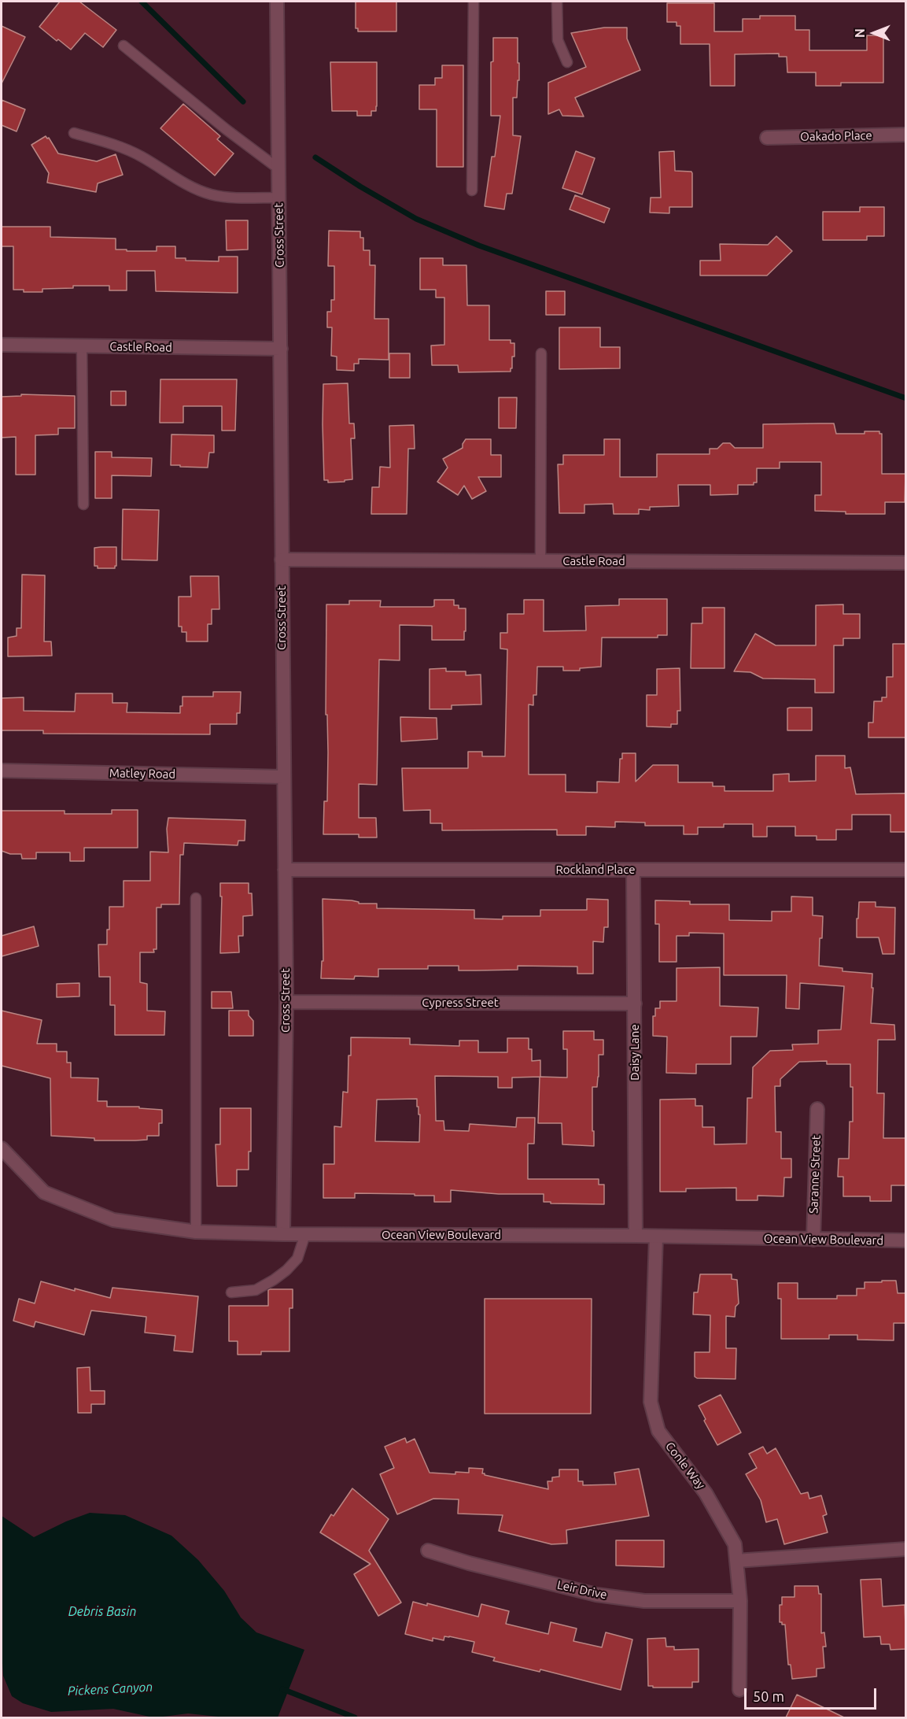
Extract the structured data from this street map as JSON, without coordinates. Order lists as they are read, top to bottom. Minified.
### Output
{"streets":{"street":["Oakado Place","Cross Street","Castle Road","Matley Road","Rockland Place","Cypress Street","Daisy Lane","Saranne Street","Ocean View Boulevard","Conle Way","Leir Drive"]},"crossings":[["Cross Street","Castle Road"],["Cross Street","Matley Road"],["Cross Street","Rockland Place"],["Cross Street","Cypress Street"],["Cross Street","Ocean View Boulevard"],["Rockland Place","Daisy Lane"],["Cypress Street","Daisy Lane"],["Daisy Lane","Ocean View Boulevard"],["Saranne Street","Ocean View Boulevard"],["Ocean View Boulevard","Conle Way"],["Conle Way","Leir Drive"]],"water":["Debris Basin","Pickens Canyon"],"scale_bar":"50 m","north":"left"}
